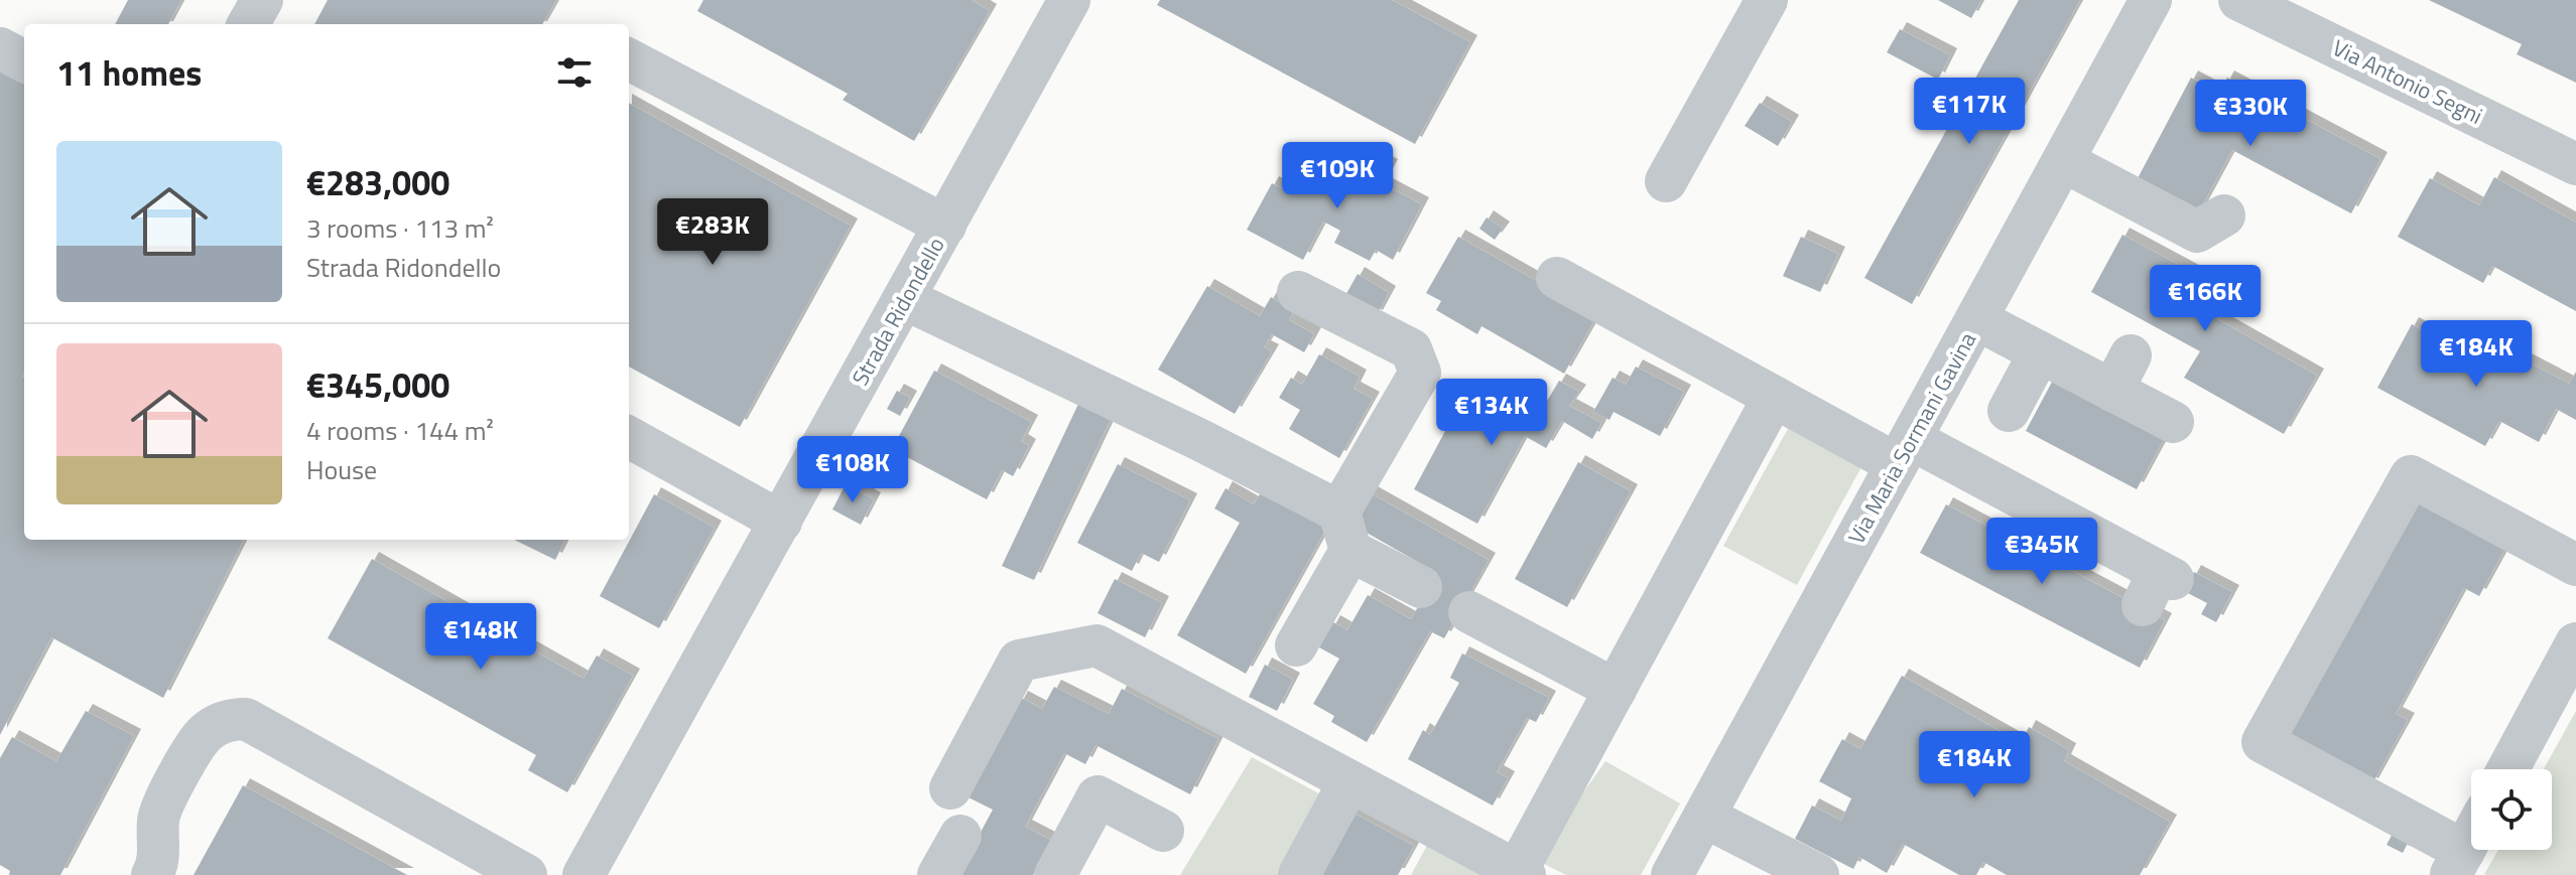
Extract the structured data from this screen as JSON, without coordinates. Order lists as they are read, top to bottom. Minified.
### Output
{"streets":{"street":["Via Antonio Segni","Strada Ridondello","Via Maria Sormani Gavina"]},"page":{"heading":"11 homes","price":["€117K","€330K","€109K","€283K","€166K","€184K","€134K","€108K","€345K","€148K","€184K"],"list":[{"name":"€283,000","note":"3 rooms · 113 m² · Strada Ridondello"},{"name":"€345,000","note":"4 rooms · 144 m² · House"}]}}
